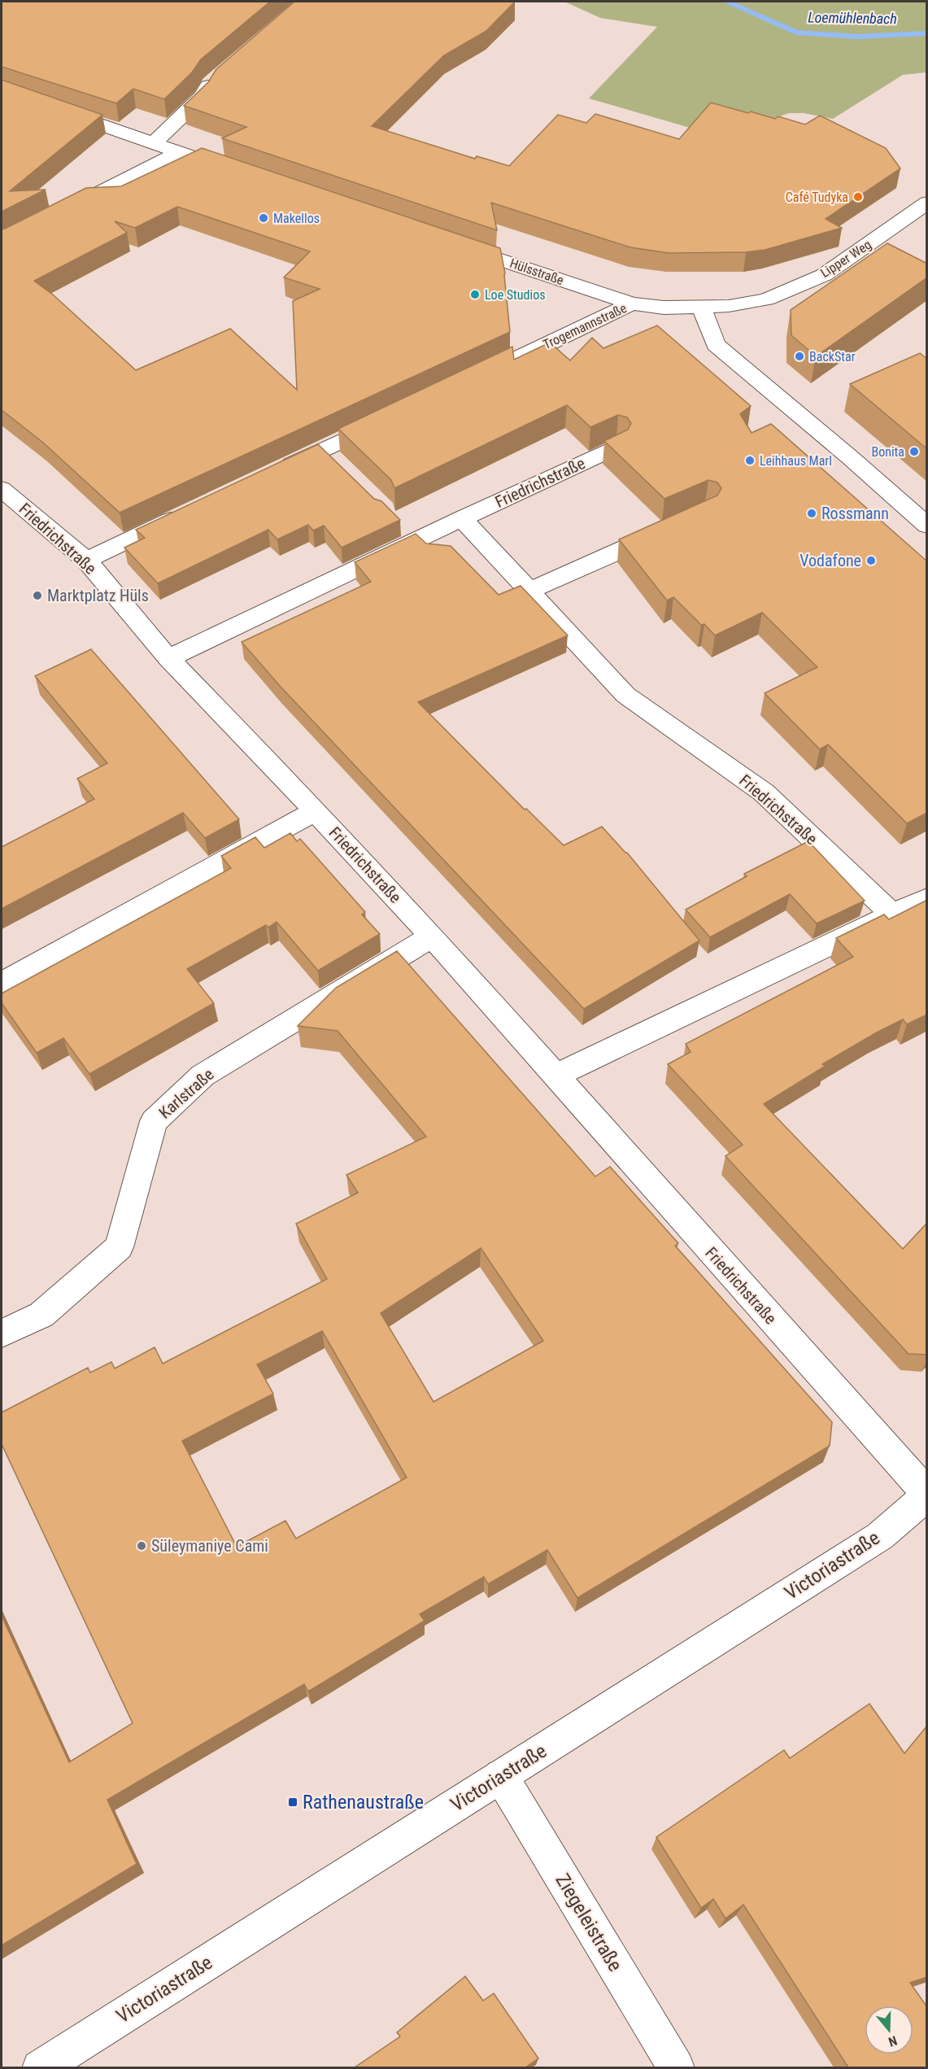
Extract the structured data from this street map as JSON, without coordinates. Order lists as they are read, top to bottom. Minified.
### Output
{"streets":{"street":["Lipper Weg","Hülsstraße","Trogemannstraße","Friedrichstraße","Karlstraße","Victoriastraße","Ziegeleistraße"]},"crossings":[["Lipper Weg","Hülsstraße"],["Hülsstraße","Trogemannstraße"],["Friedrichstraße","Karlstraße"],["Friedrichstraße","Victoriastraße"],["Victoriastraße","Ziegeleistraße"]],"water":["Loemühlenbach"],"places":{"other":["Café Tudyka","Makellos","Loe Studios","BackStar","Bonita","Leihhaus Marl","Rossmann","Vodafone","Marktplatz Hüls","Süleymaniye Cami"],"transit":["Rathenaustraße"]},"north":"bottom"}
